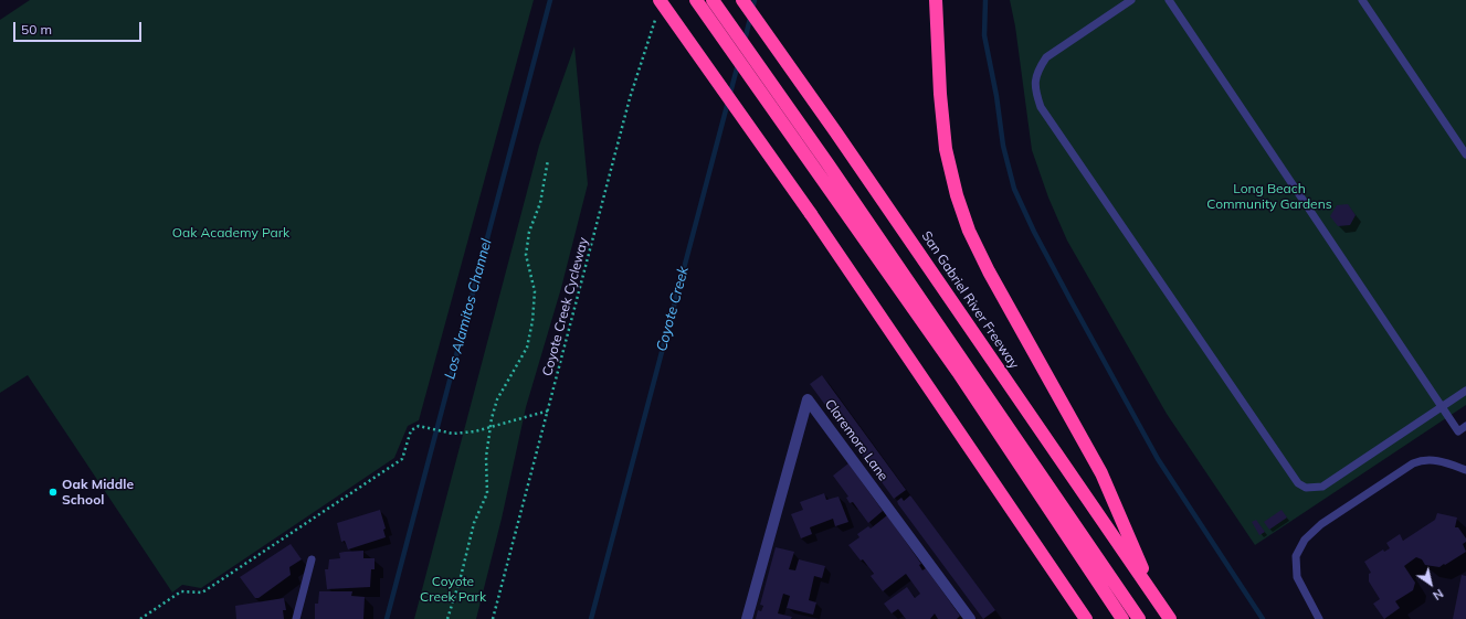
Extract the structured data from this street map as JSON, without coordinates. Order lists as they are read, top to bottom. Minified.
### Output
{"streets":{"highway":["San Gabriel River Freeway"],"street":["Claremore Lane"],"path":["Coyote Creek Cycleway"]},"water":["Los Alamitos Channel","Coyote Creek"],"parks":["Long Beach Community Gardens","Oak Academy Park","Coyote Creek Park"],"places":["Oak Middle School"],"scale_bar":"50 m","north":"bottom right"}
